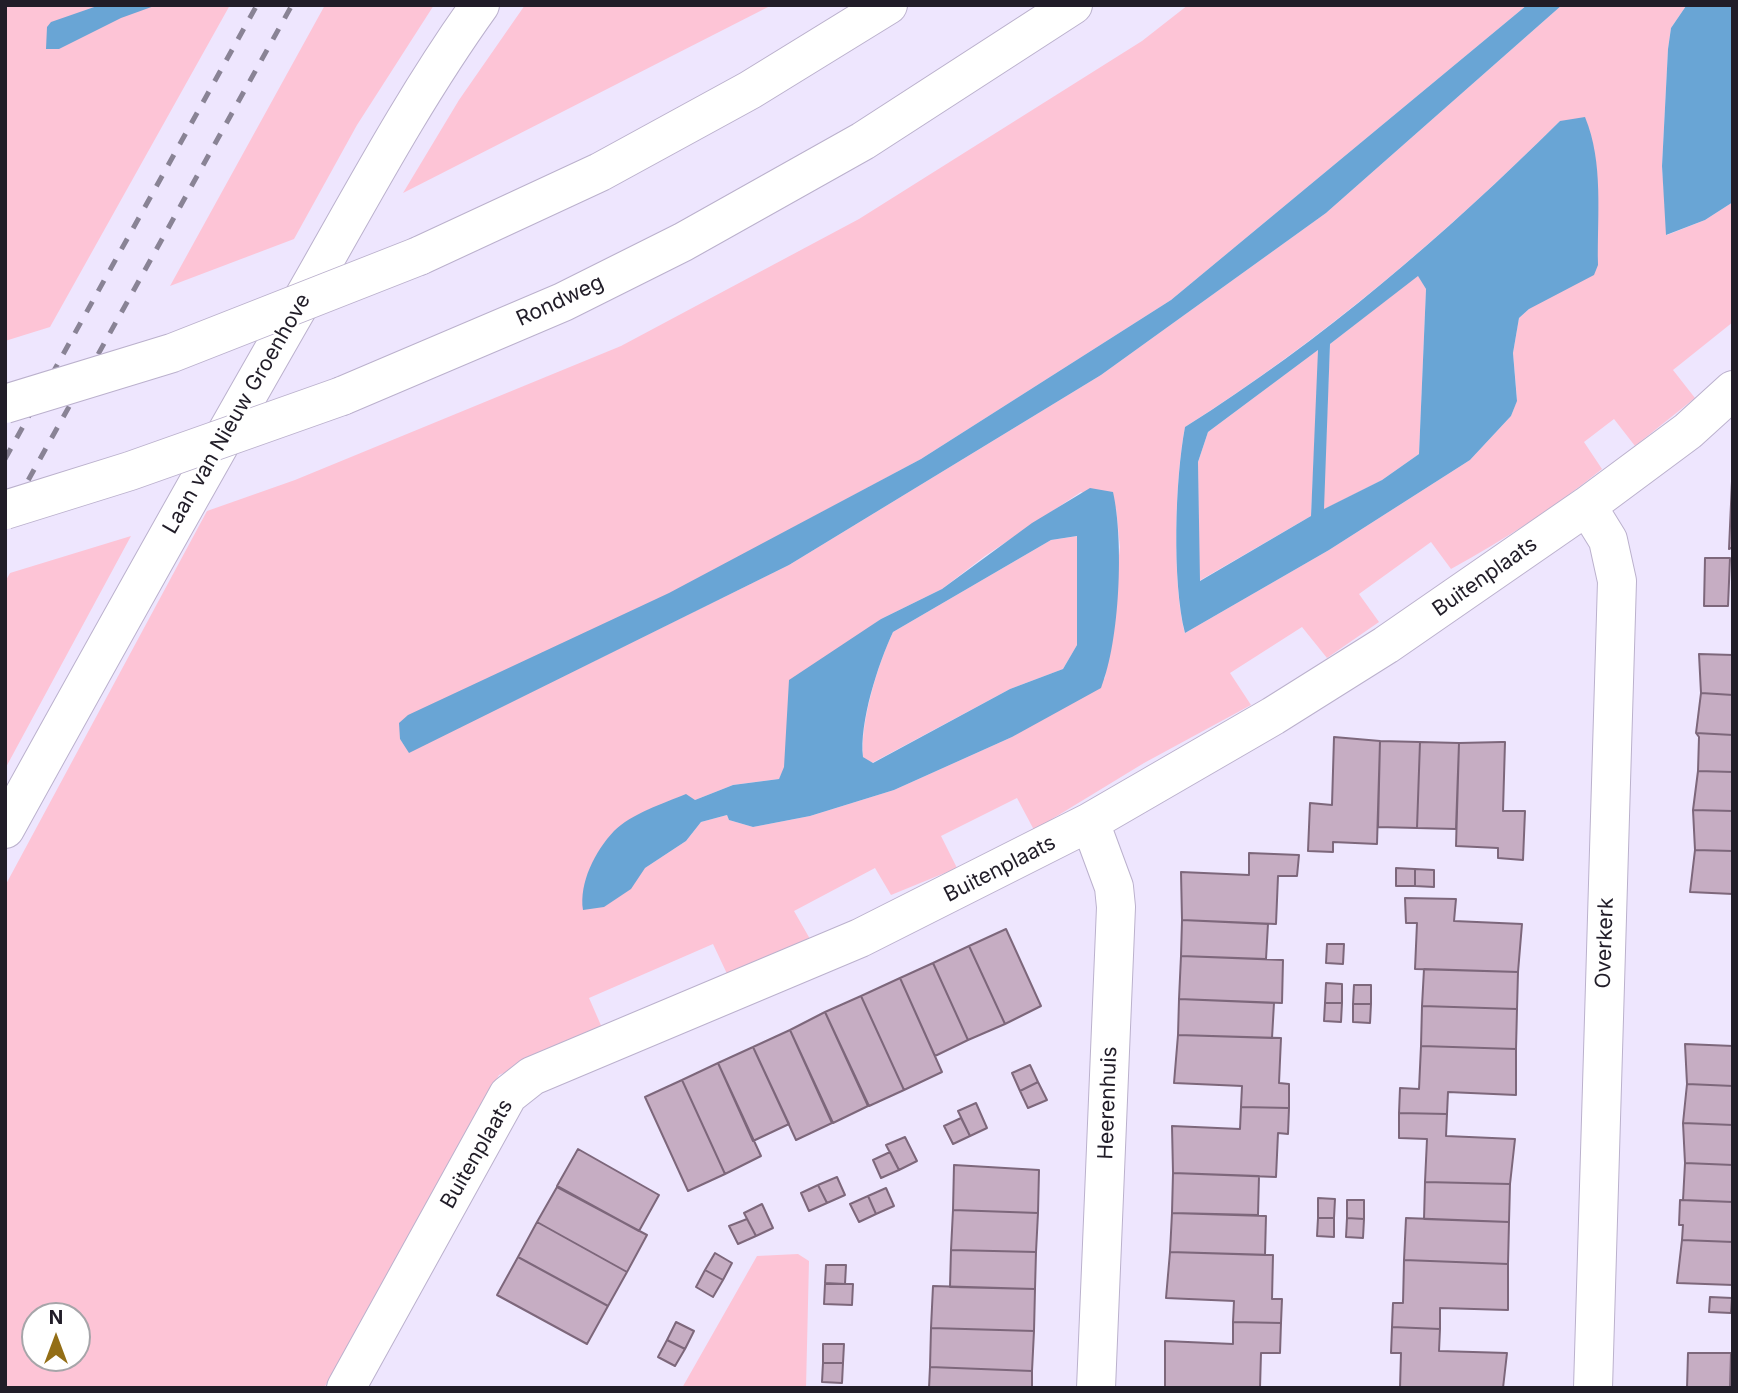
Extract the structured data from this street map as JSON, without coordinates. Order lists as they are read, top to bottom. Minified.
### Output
{"streets":{"main road":["Rondweg","Laan van Nieuw Groenhove","Buitenplaats","Overkerk","Heerenhuis"]},"crossings":[["Buitenplaats","Overkerk"],["Buitenplaats","Heerenhuis"]],"north":"top"}
